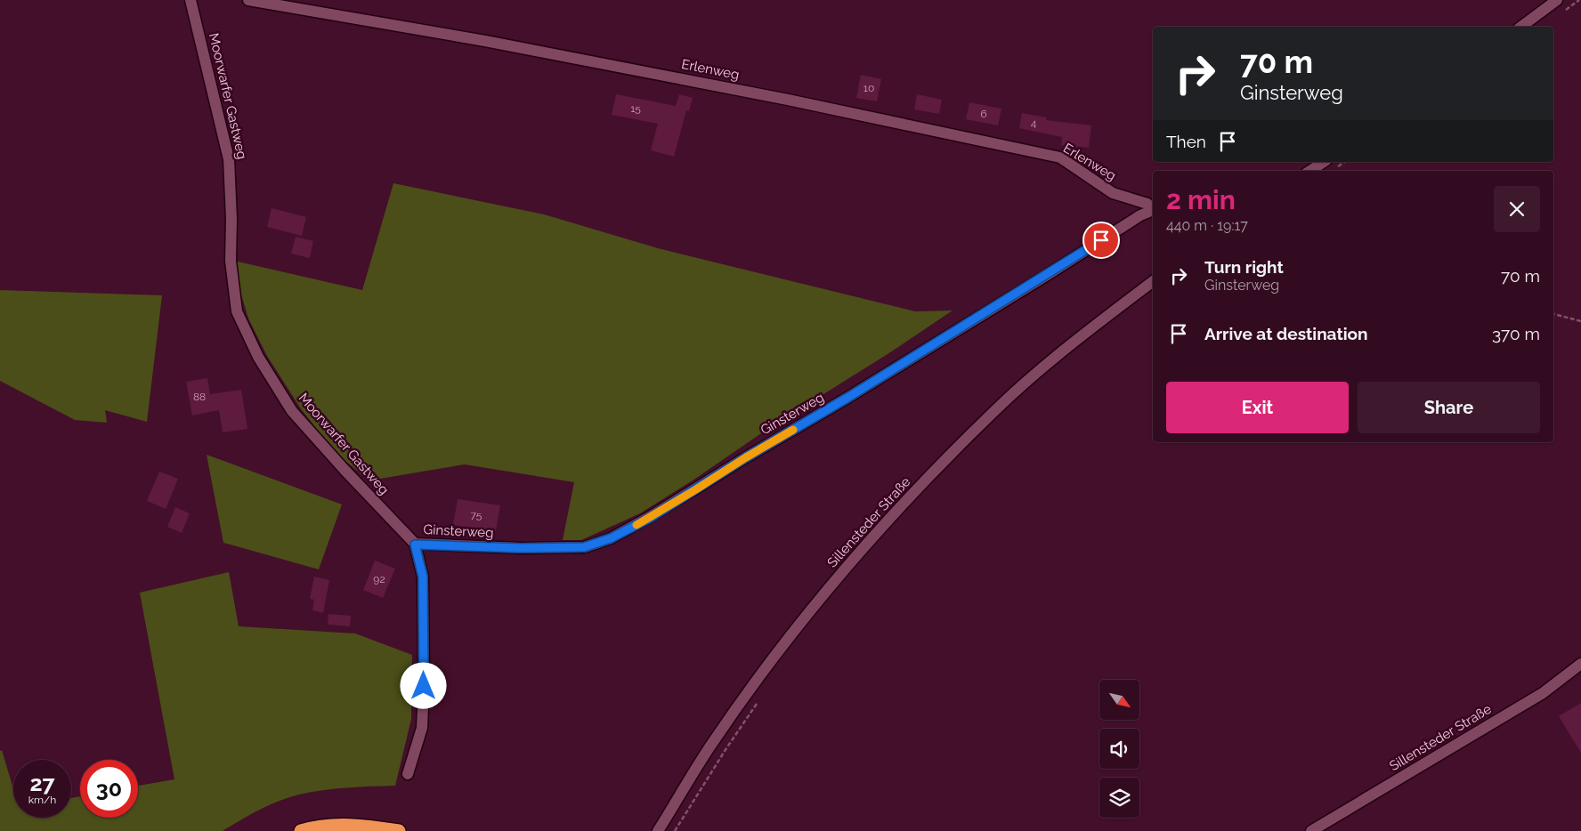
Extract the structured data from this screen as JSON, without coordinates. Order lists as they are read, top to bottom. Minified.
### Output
{"streets":{"street":["Erlenweg","Moorwarfer Gastweg","Ginsterweg","Sillensteder Straße"]},"crossings":[["Moorwarfer Gastweg","Ginsterweg"]],"house_numbers":["10","15","6","4","88","75","92"],"north":"bottom right","page":{"turn":["70 m","Ginsterweg"],"then":"Then","heading":["2 min","440 m · 19:17"],"list":[{"name":"Turn right","note":"Ginsterweg","value":"70 m"},{"name":"Arrive at destination","value":"370 m"}],"buttons":["Exit","Share"],"speed":"27 km/h","limit":"30"}}
